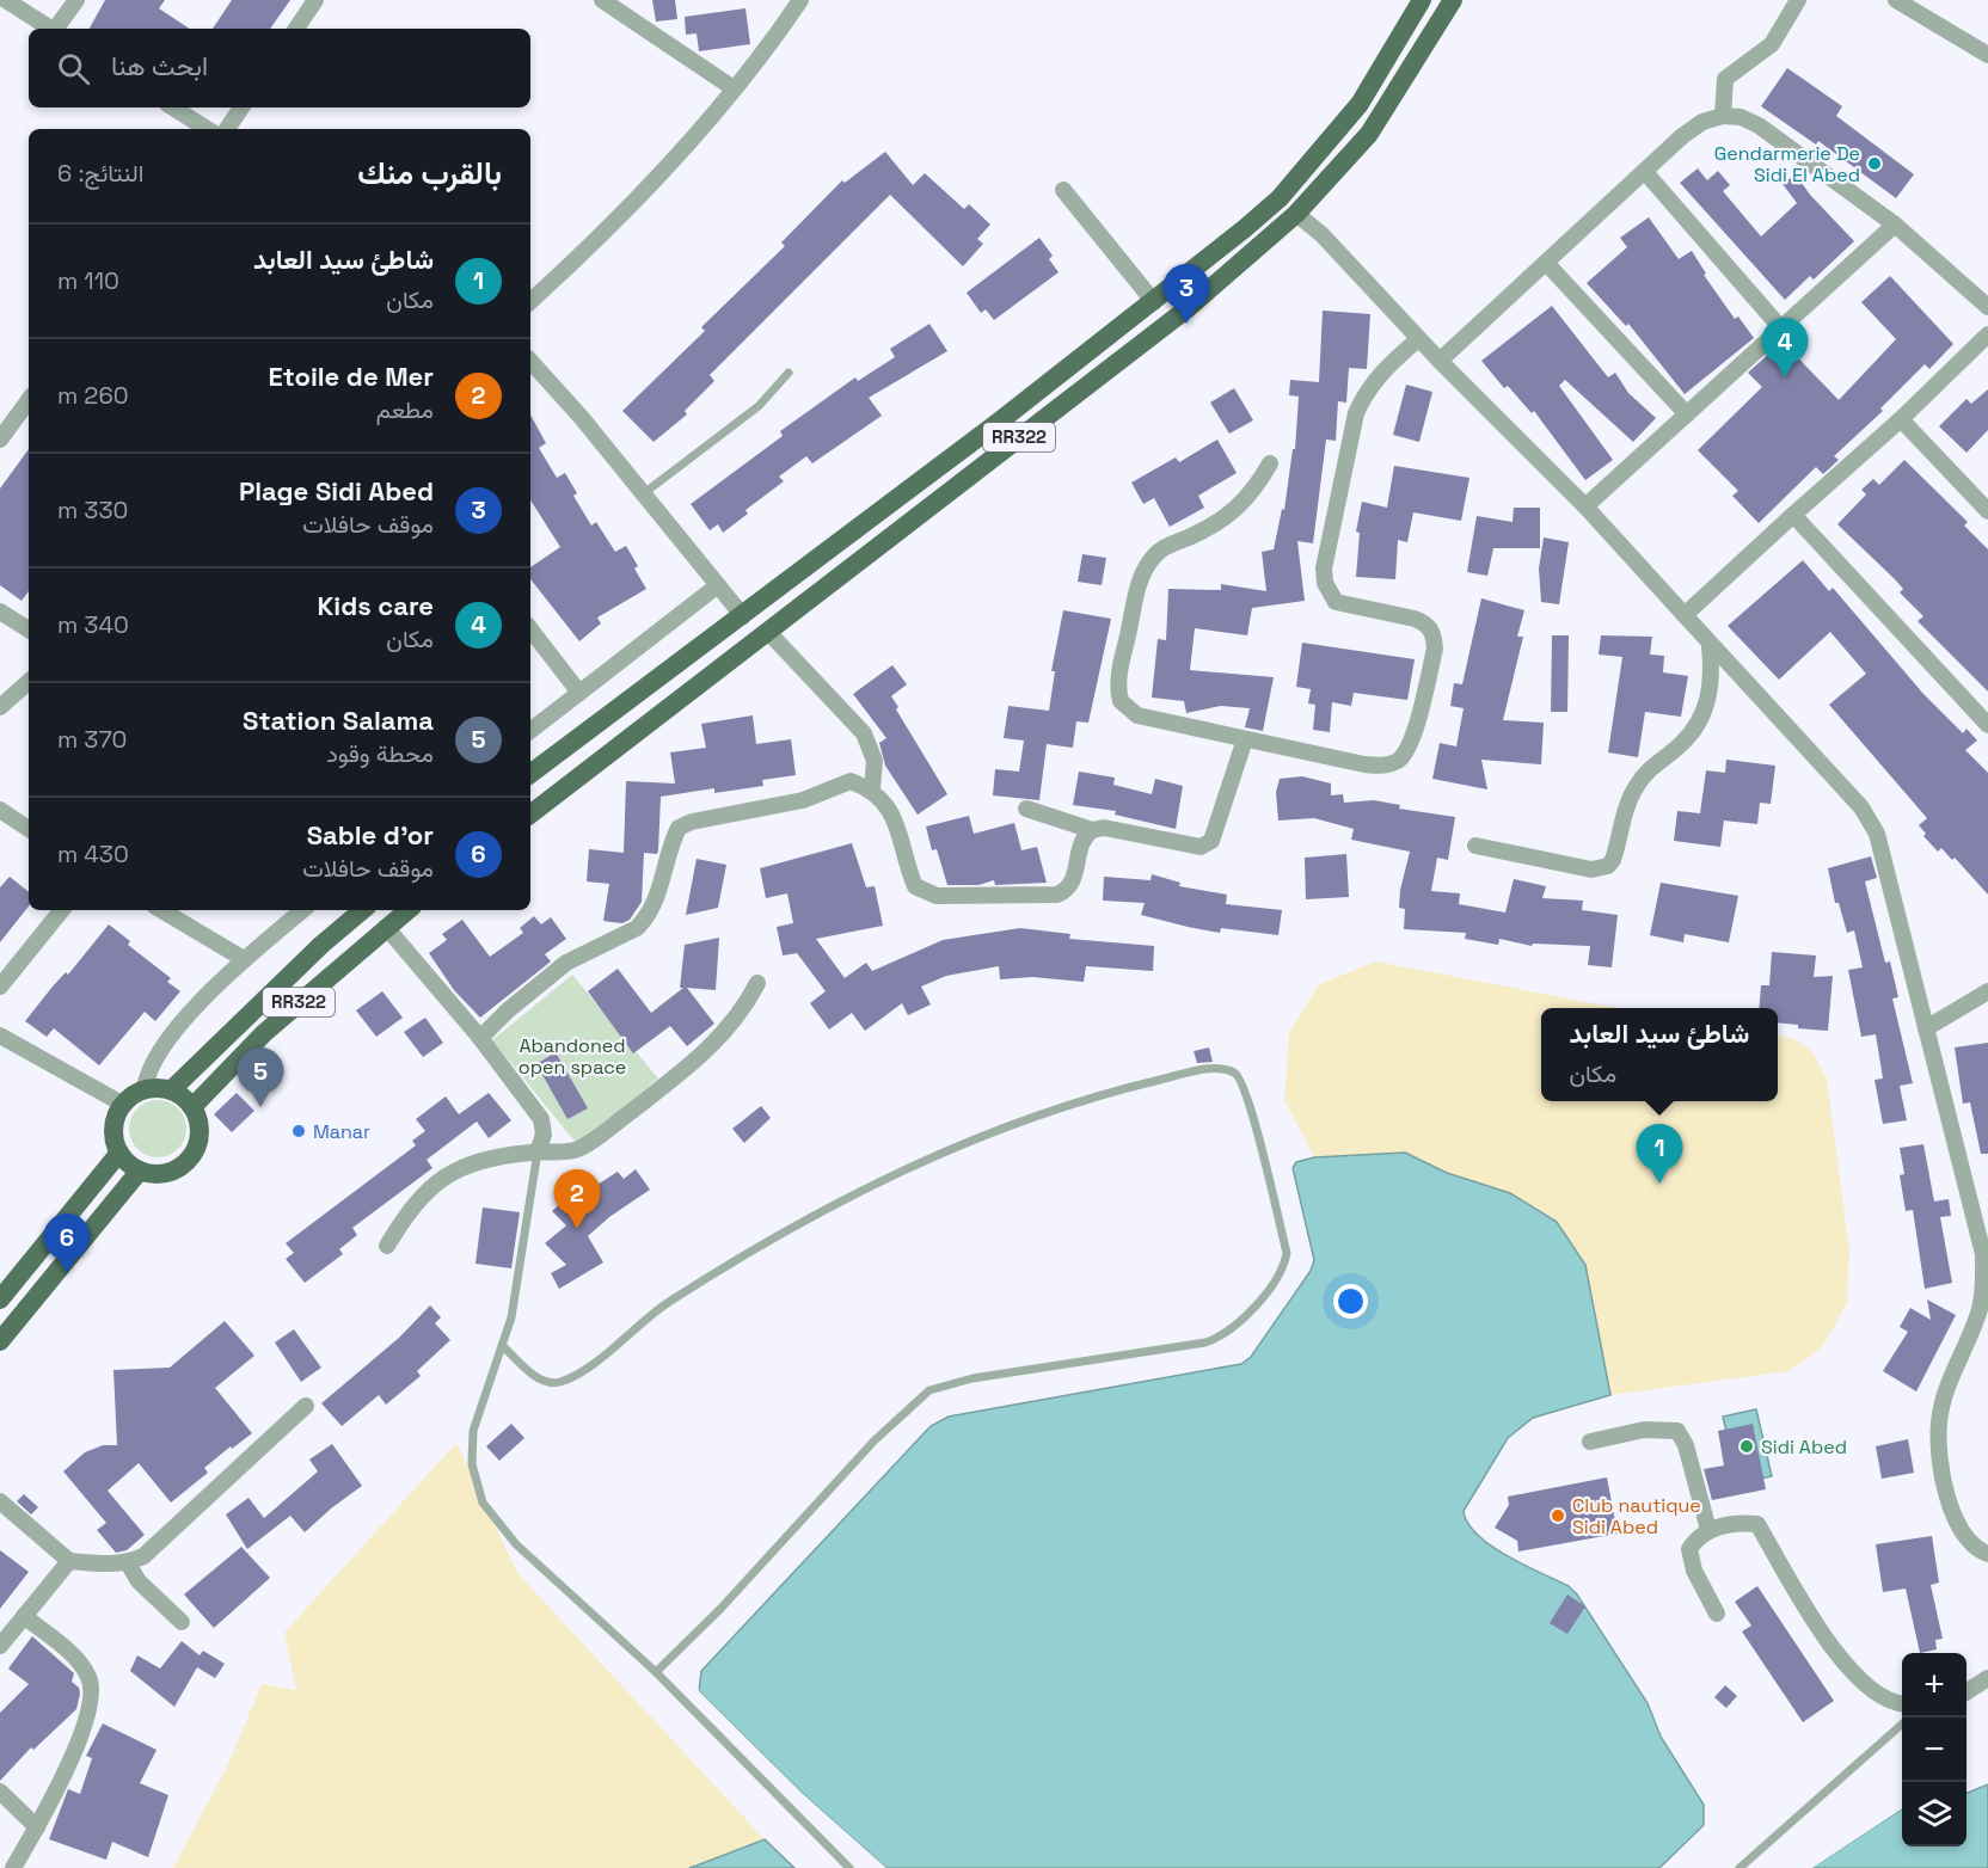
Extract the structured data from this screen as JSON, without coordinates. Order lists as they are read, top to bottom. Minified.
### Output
{"streets":{"main road":["RR322"]},"parks":["Abandoned open space"],"places":["Gendarmerie De Sidi El Abed","Manar","Sidi Abed","Club nautique Sidi Abed"],"page":{"search":"ابحث هنا","heading":["بالقرب منك","النتائج: 6"],"list":[{"mark":"1","name":"شاطئ سيد العابد","note":"مكان","value":"110 m"},{"mark":"2","name":"Etoile de Mer","note":"مطعم","value":"260 m"},{"mark":"3","name":"Plage Sidi Abed","note":"موقف حافلات","value":"330 m"},{"mark":"4","name":"Kids care","note":"مكان","value":"340 m"},{"mark":"5","name":"Station Salama","note":"محطة وقود","value":"370 m"},{"mark":"6","name":"Sable d'or","note":"موقف حافلات","value":"430 m"}],"pins":["3","4","5","1","2","6"],"popup":["شاطئ سيد العابد","مكان"],"map_buttons":["+","−"]}}
